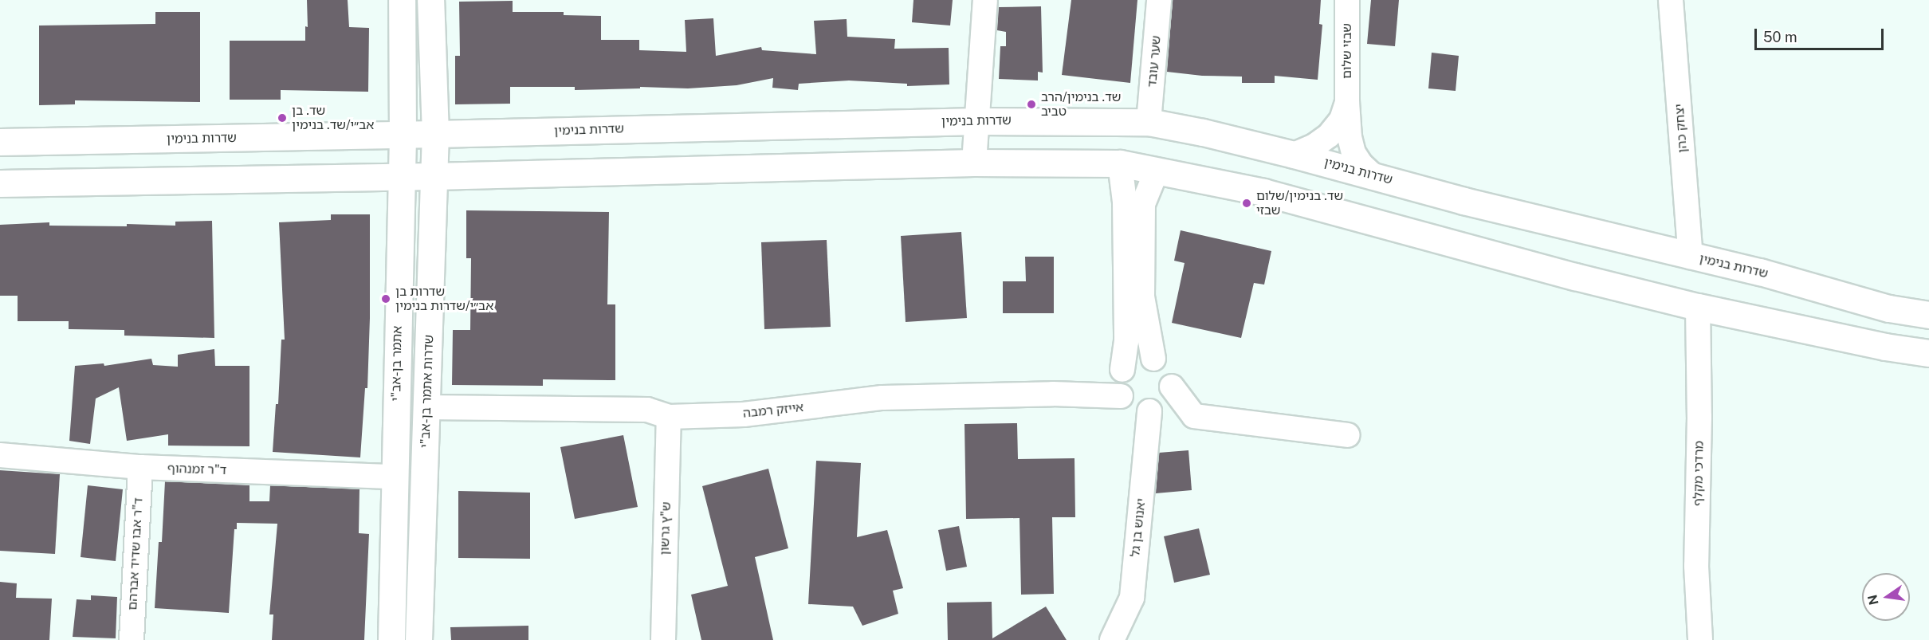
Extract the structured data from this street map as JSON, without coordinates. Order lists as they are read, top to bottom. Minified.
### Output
{"streets":{"main road":["שדרות בנימין","אתמר בן-אב\"י","שדרות אתמר בן-אב\"י"],"street":["שבזי שלום","שער עובד","יצחק כהן","אייזק רמבה","ד\"ר זמנהוף","מרדכי מקלף","יאנוש בן גל","ש\"ץ גרשון","ד\"ר אבו שדיד אברהם"]},"crossings":[["שבזי שלום","שדרות בנימין"],["שער עובד","שדרות בנימין"],["שדרות בנימין","יצחק כהן"],["שדרות בנימין","אתמר בן-אב\"י"],["שדרות בנימין","שדרות אתמר בן-אב\"י"],["אתמר בן-אב\"י","ד\"ר זמנהוף"],["שדרות אתמר בן-אב\"י","אייזק רמבה"],["אייזק רמבה","יאנוש בן גל"],["אייזק רמבה","ש\"ץ גרשון"],["ד\"ר זמנהוף","ד\"ר אבו שדיד אברהם"]],"places":["שד. בנימין/הרב טביב","שד. בן אב״י/שד. בנימין","שד. בנימין/שלום שבזי","שדרות בן אב״י/שדרות בנימין"],"scale_bar":"50 m","north":"left"}
